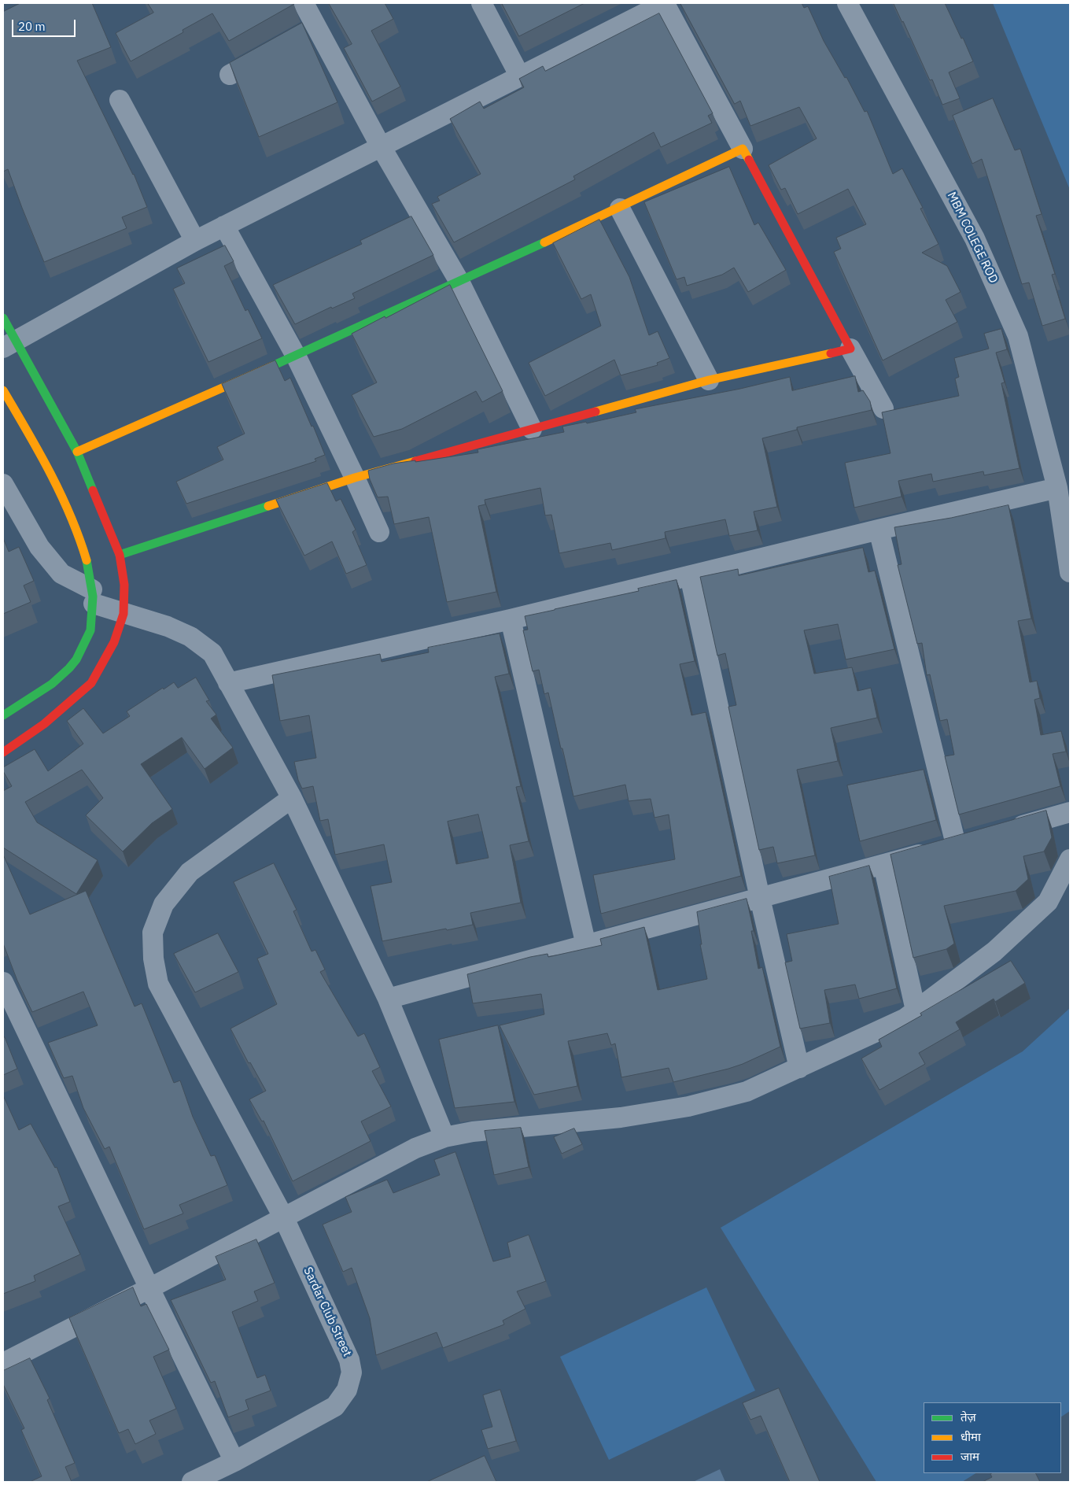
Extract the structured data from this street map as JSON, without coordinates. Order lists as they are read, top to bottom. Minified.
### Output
{"streets":{"street":["MBM COLEGE ROD","Sardar Club Street"]},"legend":["तेज़","धीमा","जाम"],"scale_bar":"20 m"}
